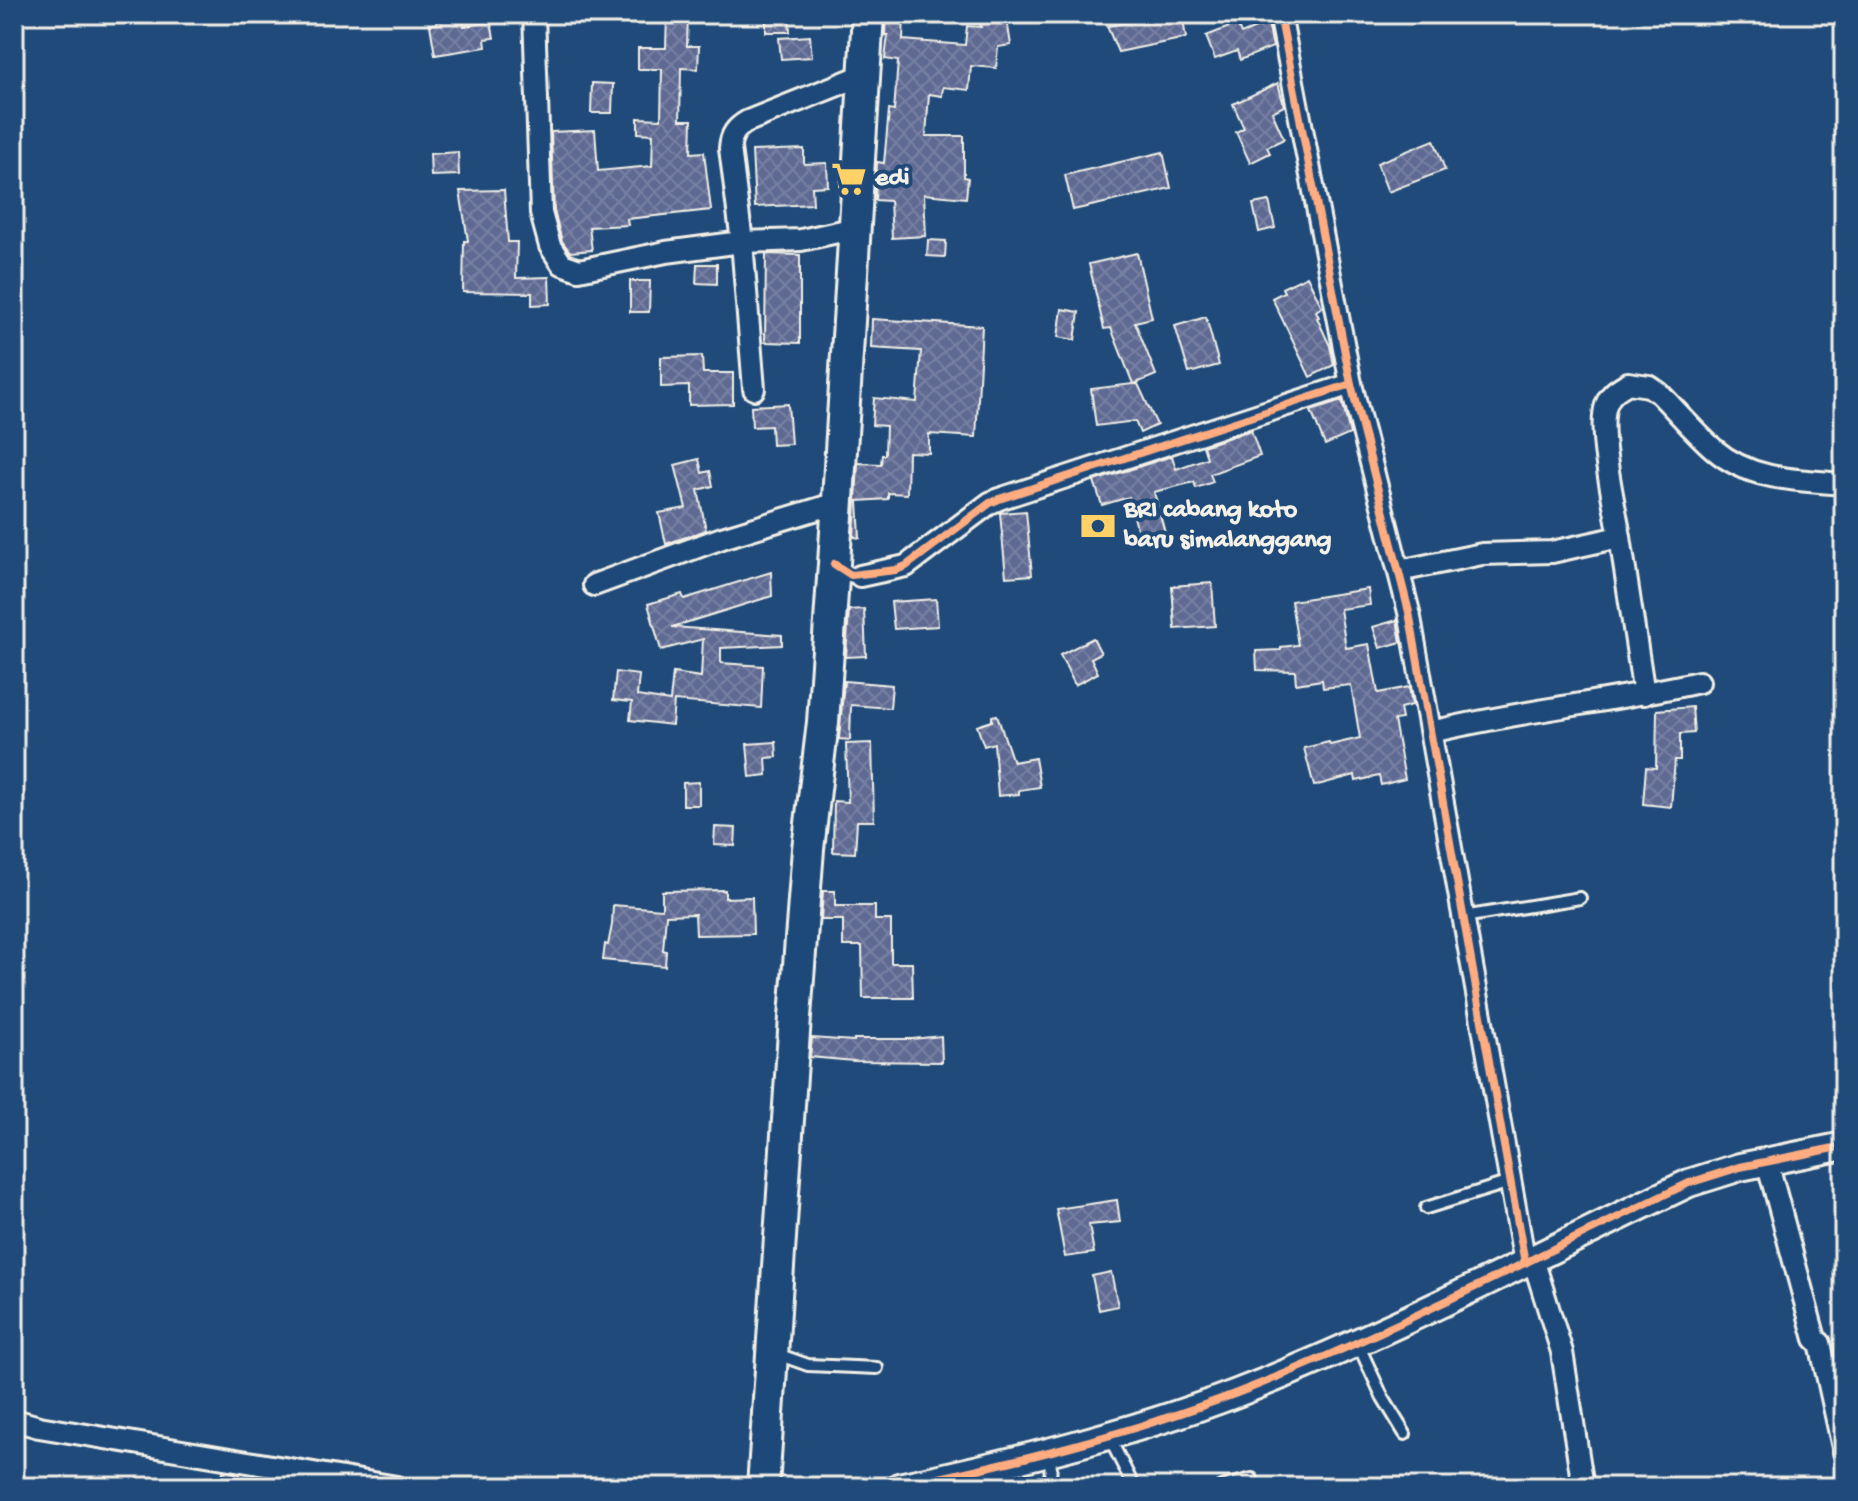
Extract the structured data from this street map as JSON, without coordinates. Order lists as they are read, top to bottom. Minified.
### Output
{"places":{"supermarket":["edi"],"bank":["BRI cabang koto baru simalanggang"]}}
